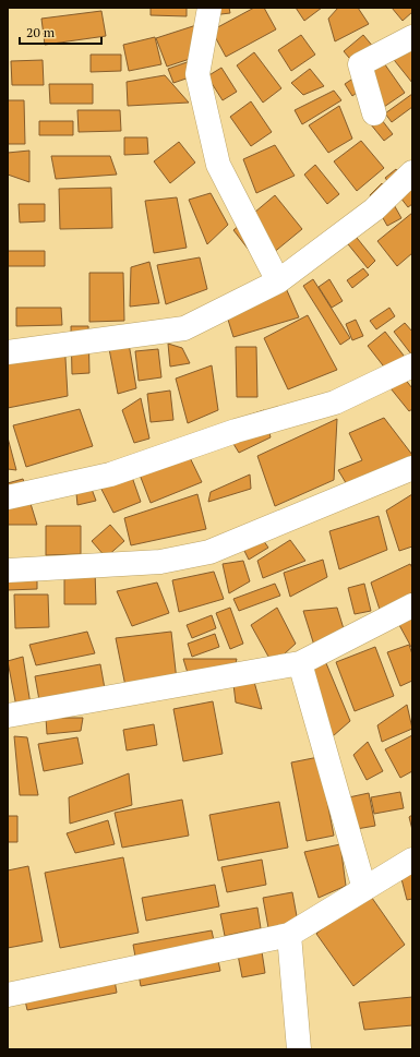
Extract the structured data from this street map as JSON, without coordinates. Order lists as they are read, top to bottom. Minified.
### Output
{"scale_bar":"20 m"}
